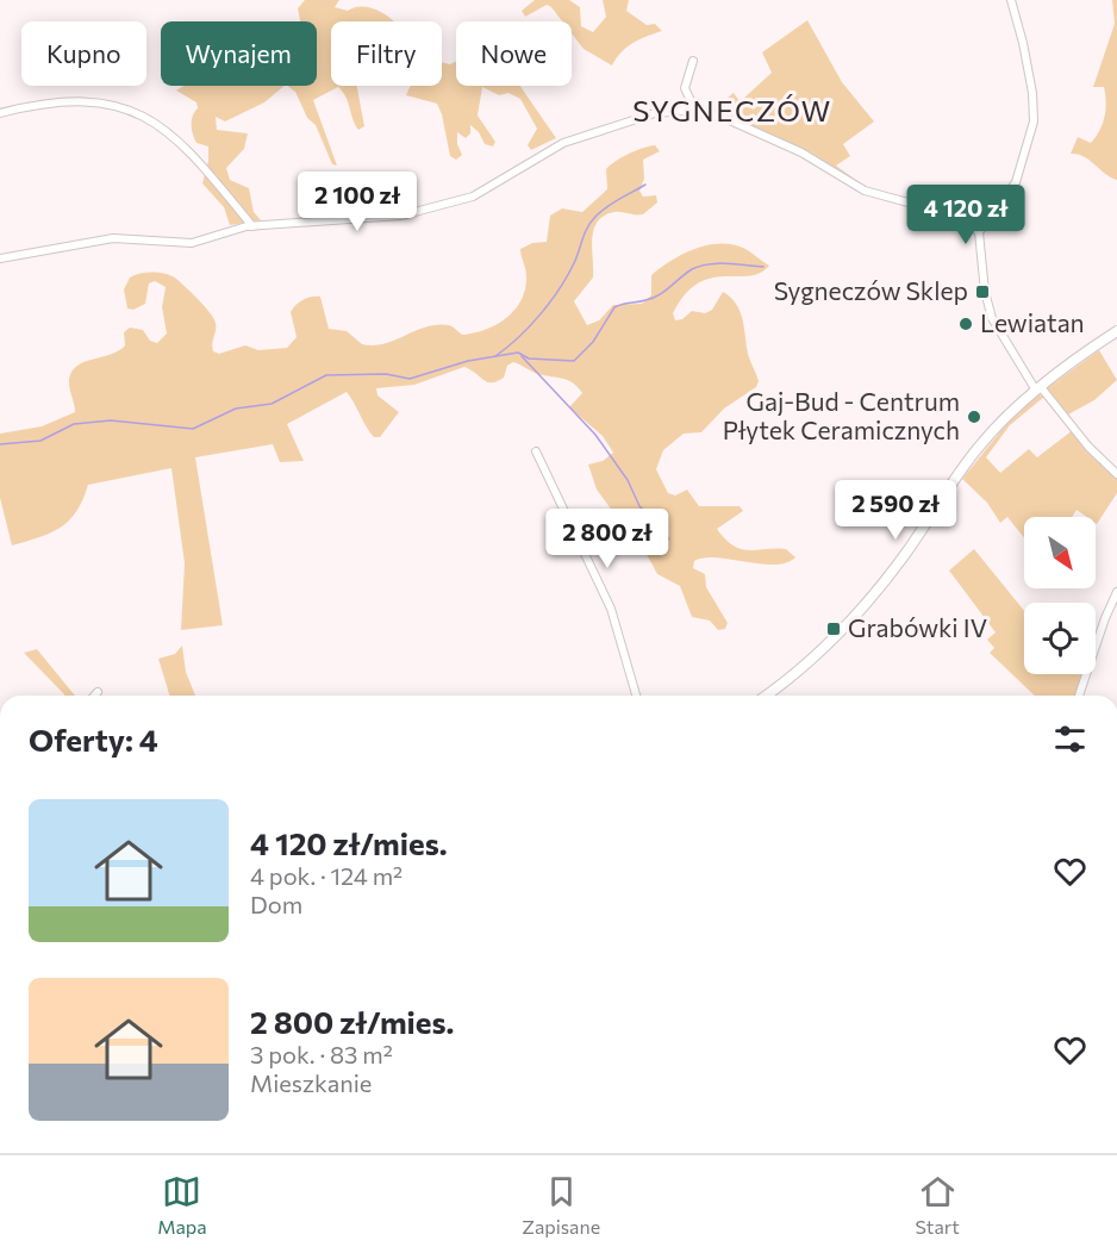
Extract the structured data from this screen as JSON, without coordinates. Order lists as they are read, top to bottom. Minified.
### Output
{"districts":["SYGNECZÓW"],"places":{"transit":["Sygneczów Sklep","Grabówki IV"],"other":["Lewiatan","Gaj-Bud - Centrum Płytek Ceramicznych"]},"north":"bottom right","page":{"chip":["Kupno","Wynajem","Filtry","Nowe"],"price":["2 100 zł","4 120 zł","2 590 zł","2 800 zł"],"heading":"Oferty: 4","list":[{"name":"4 120 zł/mies.","note":"4 pok. · 124 m² · Dom"},{"name":"2 800 zł/mies.","note":"3 pok. · 83 m² · Mieszkanie"}],"tabs":["Mapa","Zapisane","Start"]}}
